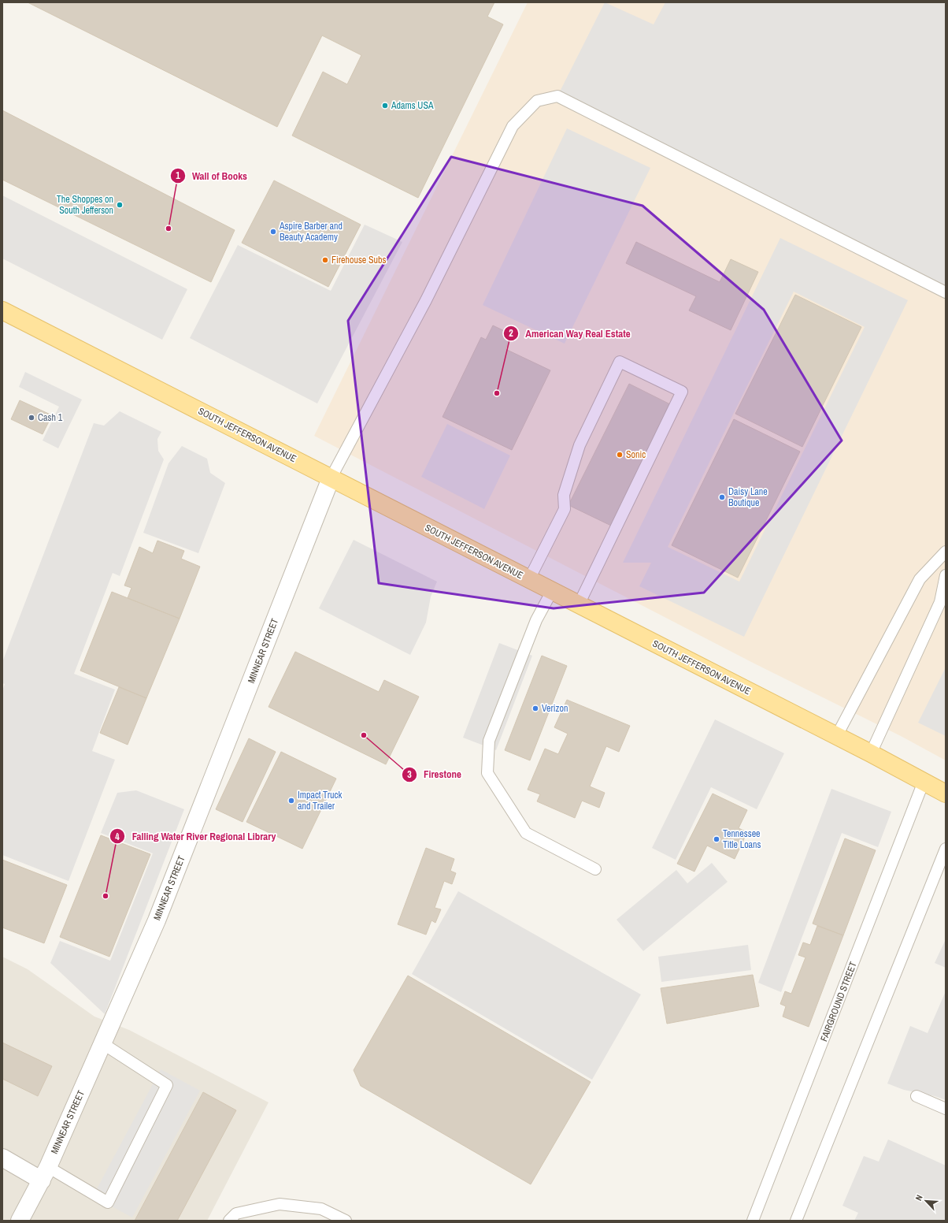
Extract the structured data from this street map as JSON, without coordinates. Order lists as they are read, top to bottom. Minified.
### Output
{"streets":{"main road":["SOUTH JEFFERSON AVENUE"],"street":["MINNEAR STREET"],"lane":["FAIRGROUND STREET"]},"crossings":[["SOUTH JEFFERSON AVENUE","MINNEAR STREET"],["SOUTH JEFFERSON AVENUE","FAIRGROUND STREET"]],"places":["Adams USA","The Shoppes on South Jefferson","Wall of Books","Aspire Barber and Beauty Academy","Firehouse Subs","American Way Real Estate","Cash 1","Sonic","Daisy Lane Boutique","Verizon","Firestone","Impact Truck and Trailer","Tennessee Title Loans","Falling Water River Regional Library"],"north":"top left"}
